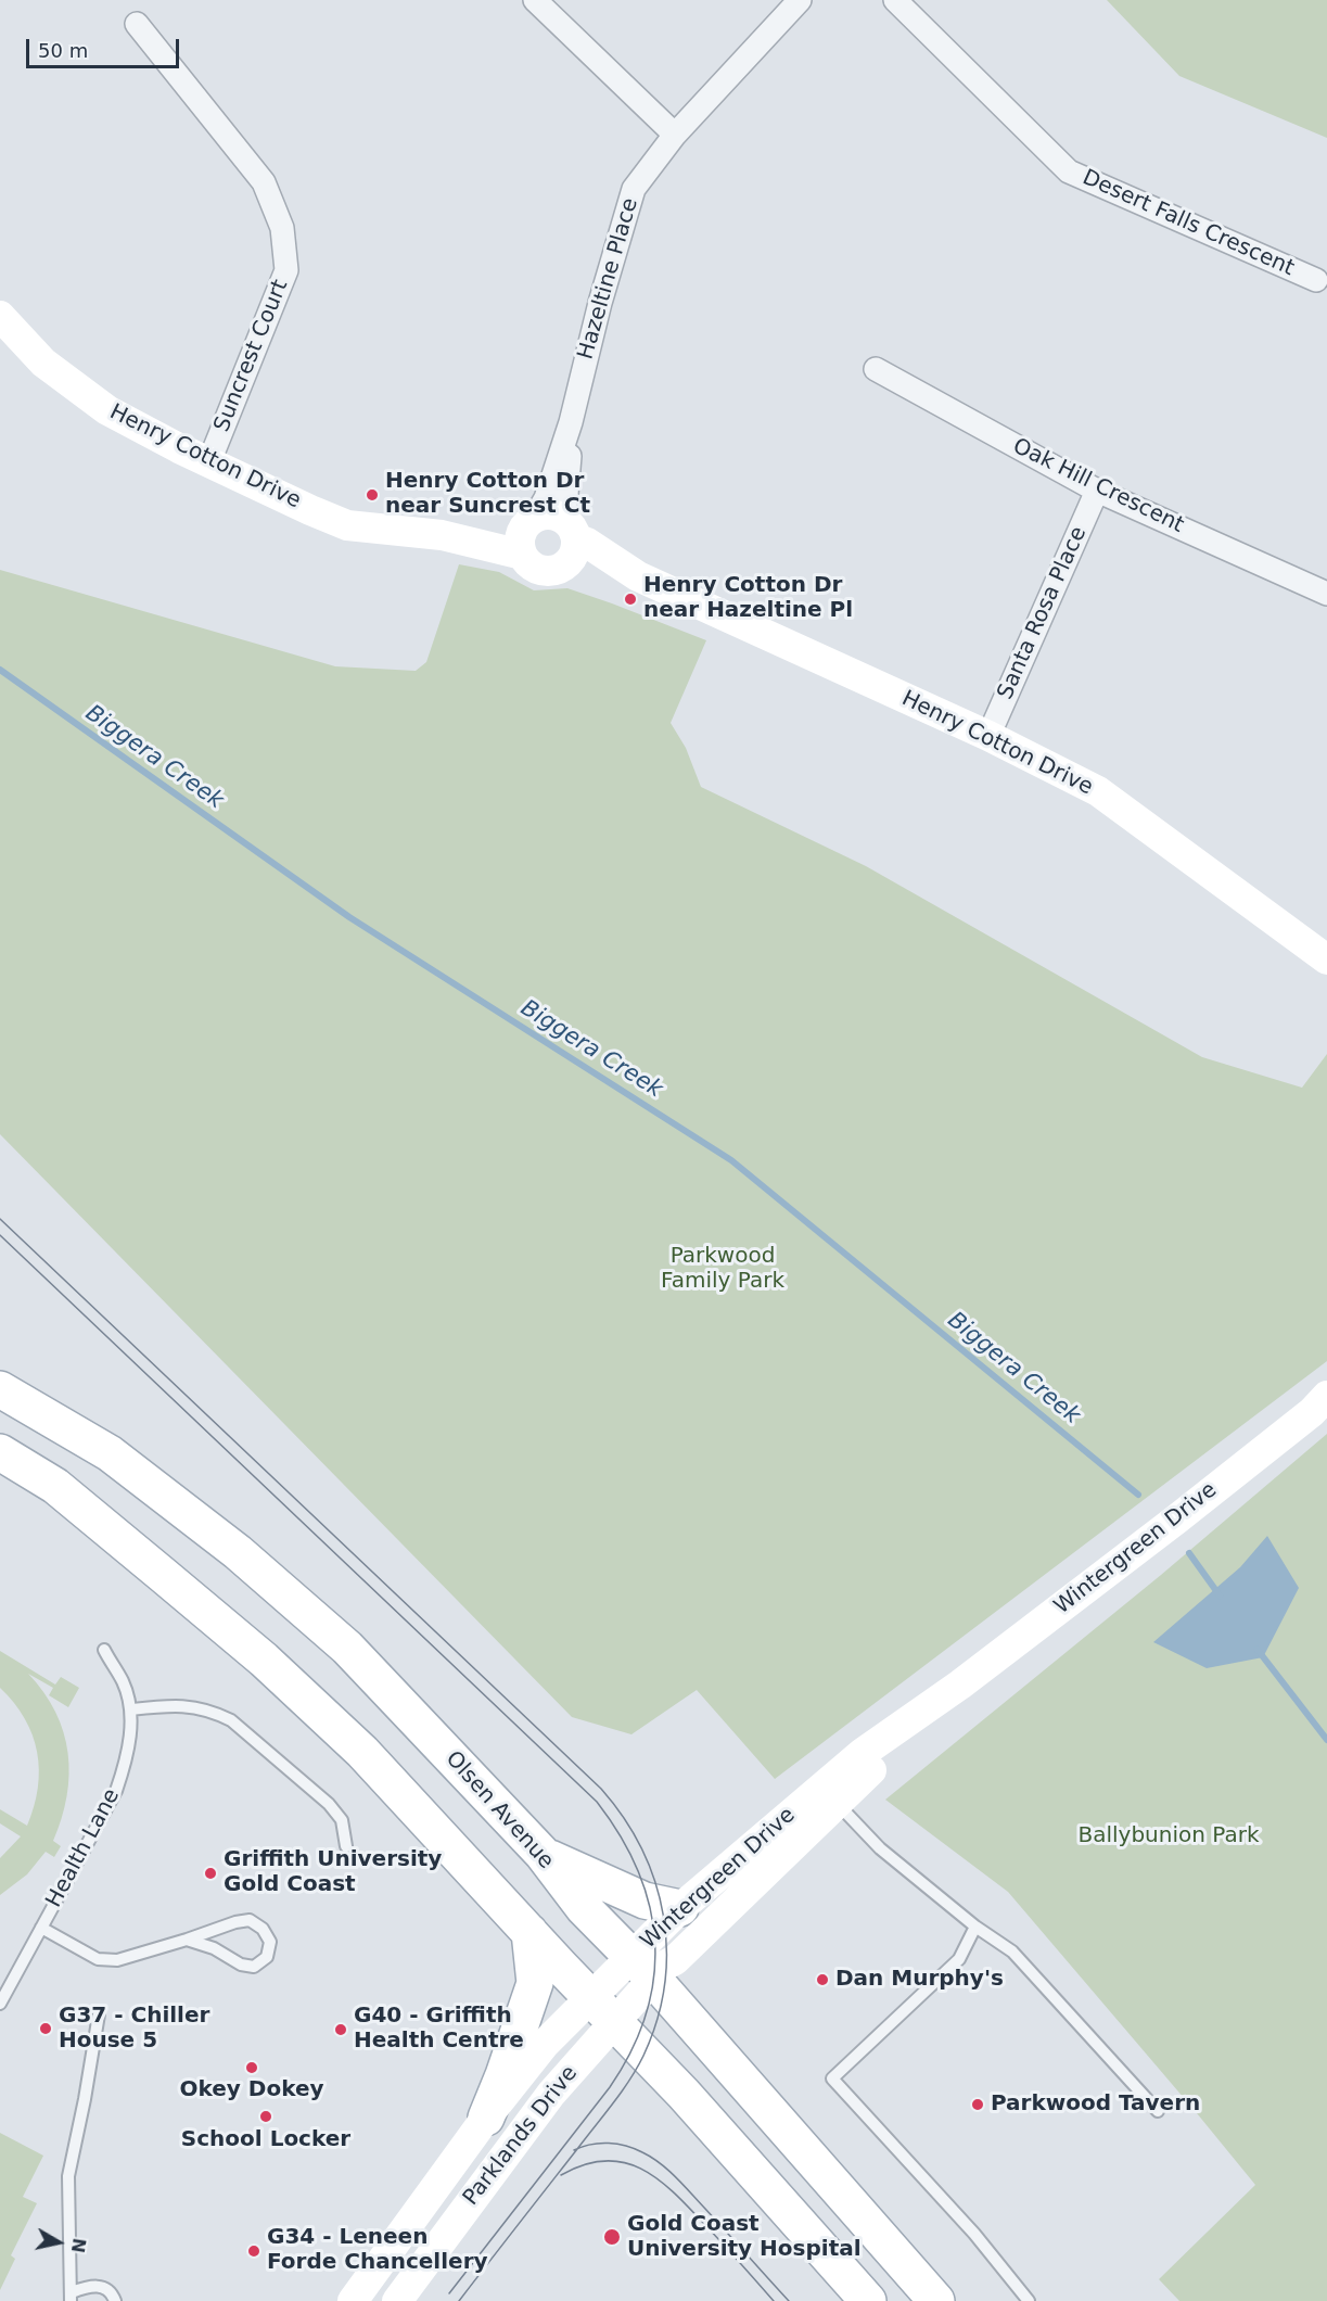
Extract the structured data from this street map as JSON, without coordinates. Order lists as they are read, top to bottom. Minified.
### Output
{"streets":{"main road":["Olsen Avenue"],"street":["Desert Falls Crescent","Hazeltine Place","Suncrest Court","Henry Cotton Drive","Oak Hill Crescent","Santa Rosa Place","Wintergreen Drive","Parklands Drive"],"lane":["Health Lane"]},"crossings":[["Hazeltine Place","Henry Cotton Drive"],["Suncrest Court","Henry Cotton Drive"],["Henry Cotton Drive","Santa Rosa Place"],["Oak Hill Crescent","Santa Rosa Place"],["Wintergreen Drive","Olsen Avenue"],["Wintergreen Drive","Parklands Drive"],["Olsen Avenue","Parklands Drive"]],"water":["Biggera Creek"],"parks":["Parkwood Family Park","Ballybunion Park"],"places":["Henry Cotton Dr near Suncrest Ct","Henry Cotton Dr near Hazeltine Pl","Griffith University Gold Coast","Dan Murphy's","G37 - Chiller House 5","G40 - Griffith Health Centre","Okey Dokey","Parkwood Tavern","School Locker","Gold Coast University Hospital","G34 - Leneen Forde Chancellery"],"scale_bar":"50 m","north":"right"}
